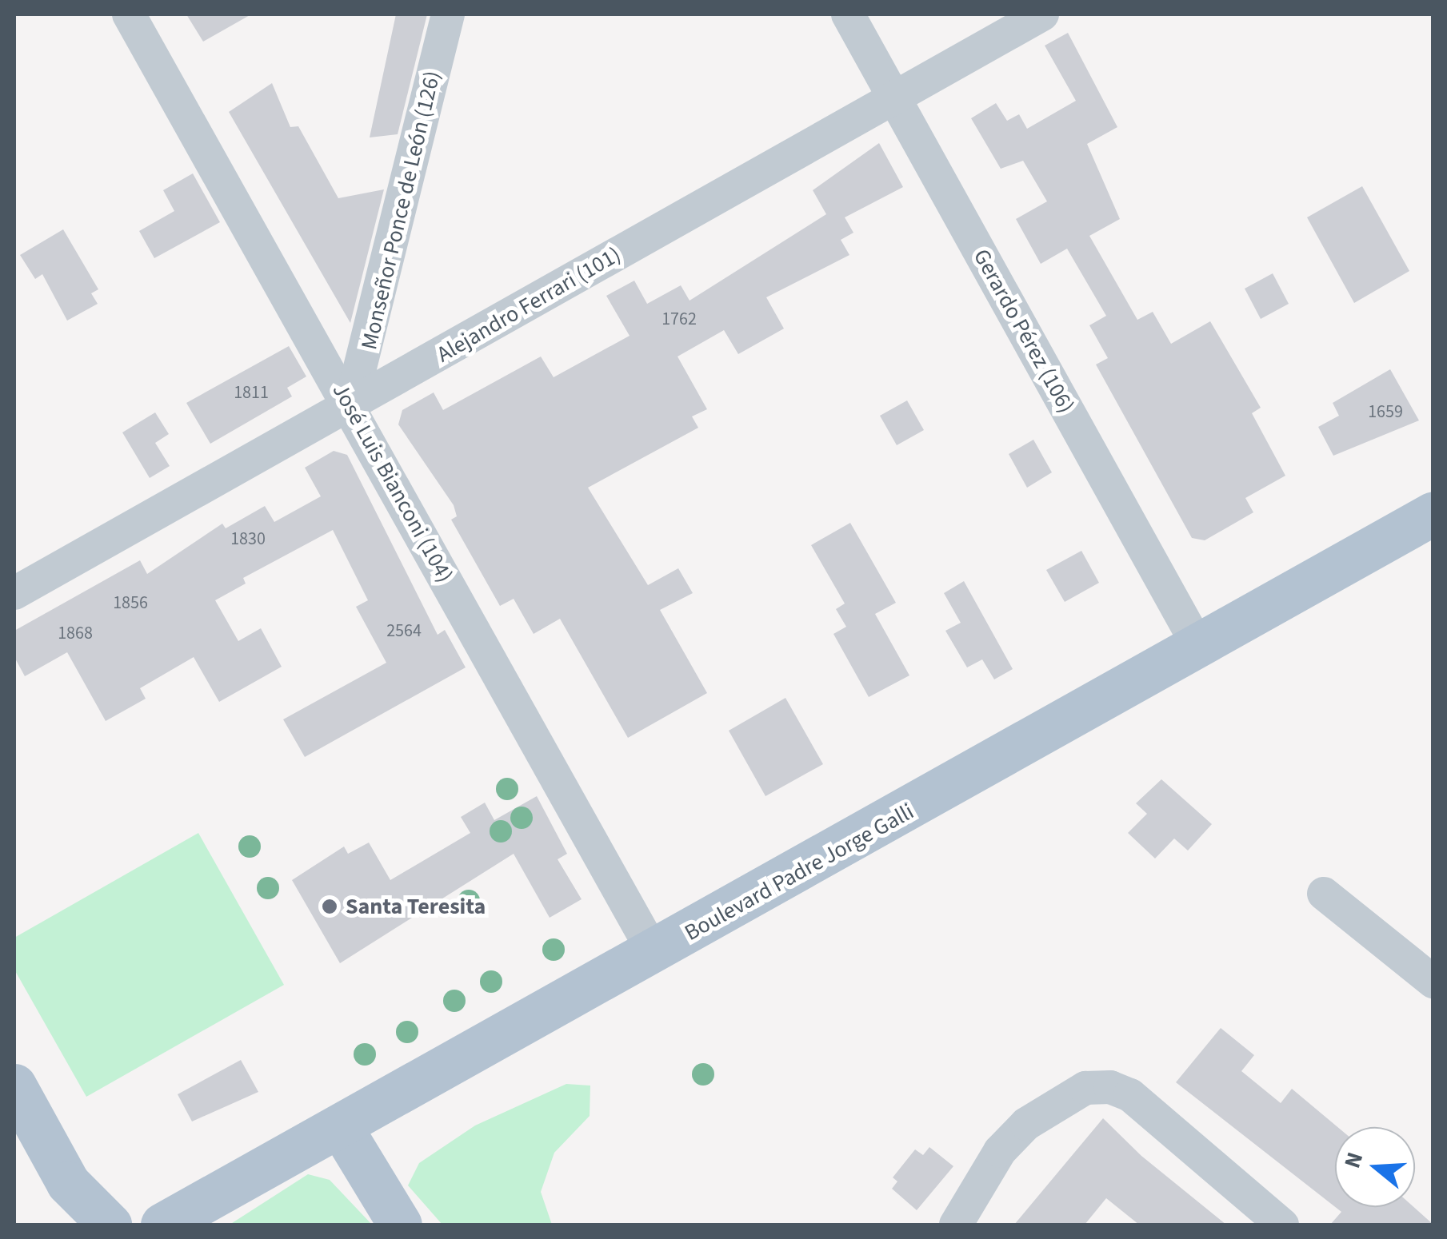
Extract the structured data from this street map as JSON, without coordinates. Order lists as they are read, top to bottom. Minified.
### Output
{"streets":{"main road":["Boulevard Padre Jorge Galli"],"street":["Monseñor Ponce de León (126)","Alejandro Ferrari (101)","Gerardo Pérez (106)","José Luis Bianconi (104)"]},"crossings":[["Monseñor Ponce de León (126)","Alejandro Ferrari (101)"],["Monseñor Ponce de León (126)","José Luis Bianconi (104)"],["Alejandro Ferrari (101)","Gerardo Pérez (106)"],["Alejandro Ferrari (101)","José Luis Bianconi (104)"],["Gerardo Pérez (106)","Boulevard Padre Jorge Galli"],["José Luis Bianconi (104)","Boulevard Padre Jorge Galli"]],"places":["Santa Teresita"],"house_numbers":["1762","1811","1659","1830","1856","2564","1868"],"north":"left"}
